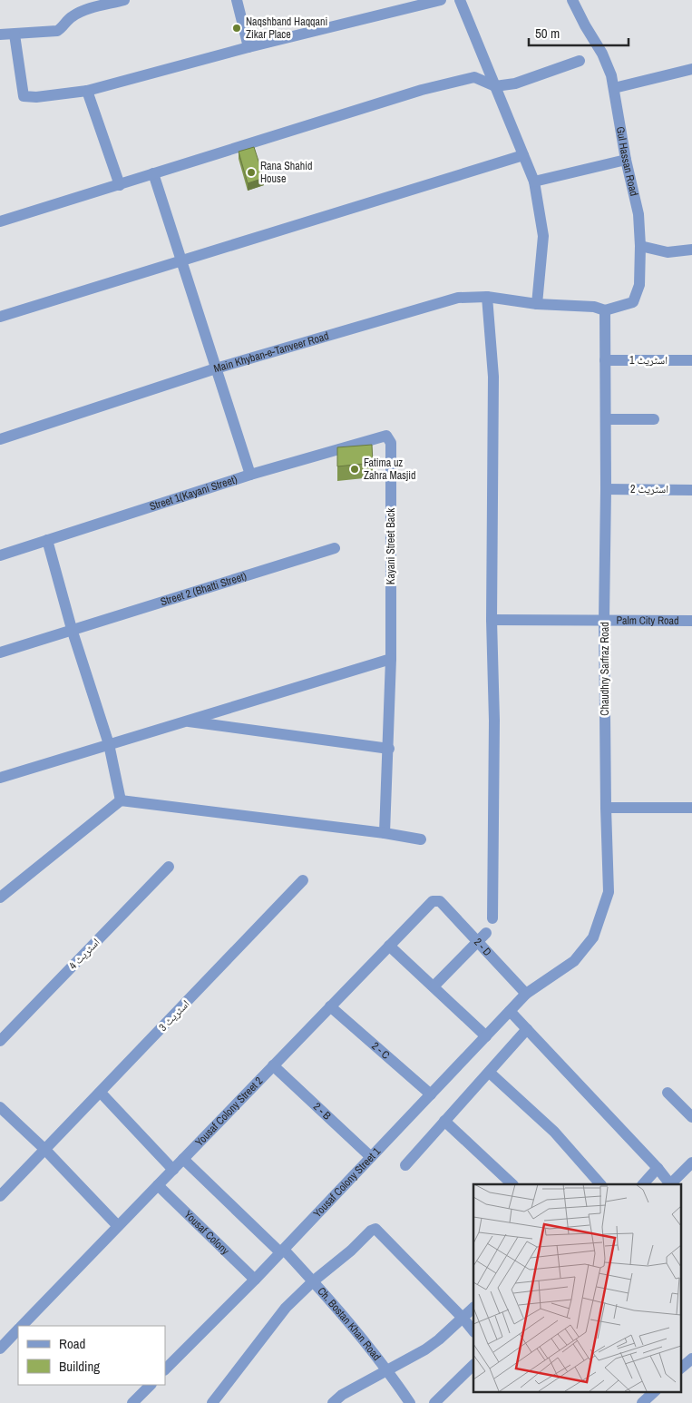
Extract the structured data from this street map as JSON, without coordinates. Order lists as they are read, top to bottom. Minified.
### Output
{"streets":{"street":["Gul Hassan Road","Main Khyban-e-Tanveer Road","اسٹریٹ 1","اسٹریٹ 2","Street 1(Kayani Street)","Kayani Street Back","Street 2 (Bhatti Street)","Palm City Road","Chaudhry Sarfraz Road","2 - D","اسٹریٹ 4","اسٹریٹ 3","2 - C","Yousaf Colony Street 2","2 - B","Yousaf Colony Street 1","Yousaf Colony","Ch. Bostan Khan Road"]},"crossings":[["Gul Hassan Road","Main Khyban-e-Tanveer Road"],["Gul Hassan Road","Chaudhry Sarfraz Road"],["Main Khyban-e-Tanveer Road","Chaudhry Sarfraz Road"],["اسٹریٹ 1","Chaudhry Sarfraz Road"],["اسٹریٹ 2","Chaudhry Sarfraz Road"],["Street 1(Kayani Street)","Kayani Street Back"],["Palm City Road","Chaudhry Sarfraz Road"],["Chaudhry Sarfraz Road","2 - D"],["Chaudhry Sarfraz Road","Yousaf Colony Street 1"],["2 - D","Yousaf Colony Street 2"],["2 - D","Yousaf Colony Street 1"],["2 - C","Yousaf Colony Street 2"],["2 - C","Yousaf Colony Street 1"],["Yousaf Colony Street 2","2 - B"],["Yousaf Colony Street 2","Yousaf Colony"],["Yousaf Colony Street 2","Ch. Bostan Khan Road"],["2 - B","Yousaf Colony Street 1"],["Yousaf Colony Street 1","Yousaf Colony"],["Yousaf Colony Street 1","Ch. Bostan Khan Road"]],"places":["Naqshband Haqqani Zikar Place","Rana Shahid House","Fatima uz Zahra Masjid"],"legend":["Road","Building"],"scale_bar":"50 m"}
